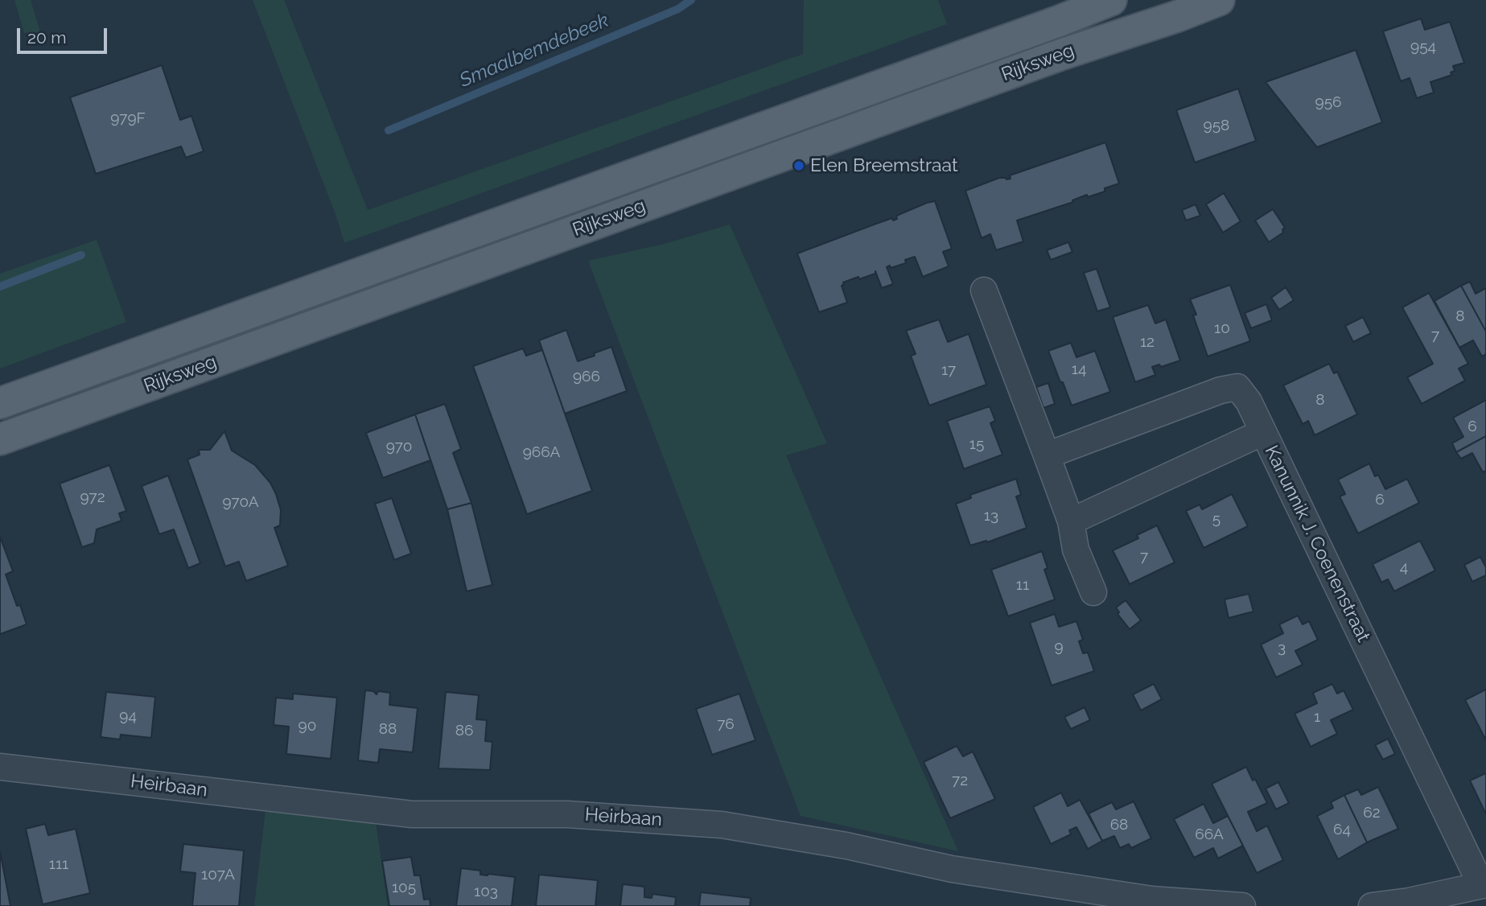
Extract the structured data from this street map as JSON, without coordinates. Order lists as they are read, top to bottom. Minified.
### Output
{"streets":{"main road":["Rijksweg"],"street":["Kanunnik J. Coenenstraat","Heirbaan"]},"water":["Smaalbemdebeek"],"places":["Elen Breemstraat"],"house_numbers":["954","956","979F","958","8","10","7","12","14","17","966","8","6","15","970","966A","972","6","970A","13","5","7","4","11","9","3","94","1","76","90","88","86","72","62","68","64","66A","111","107A","105","103"],"scale_bar":"20 m"}
